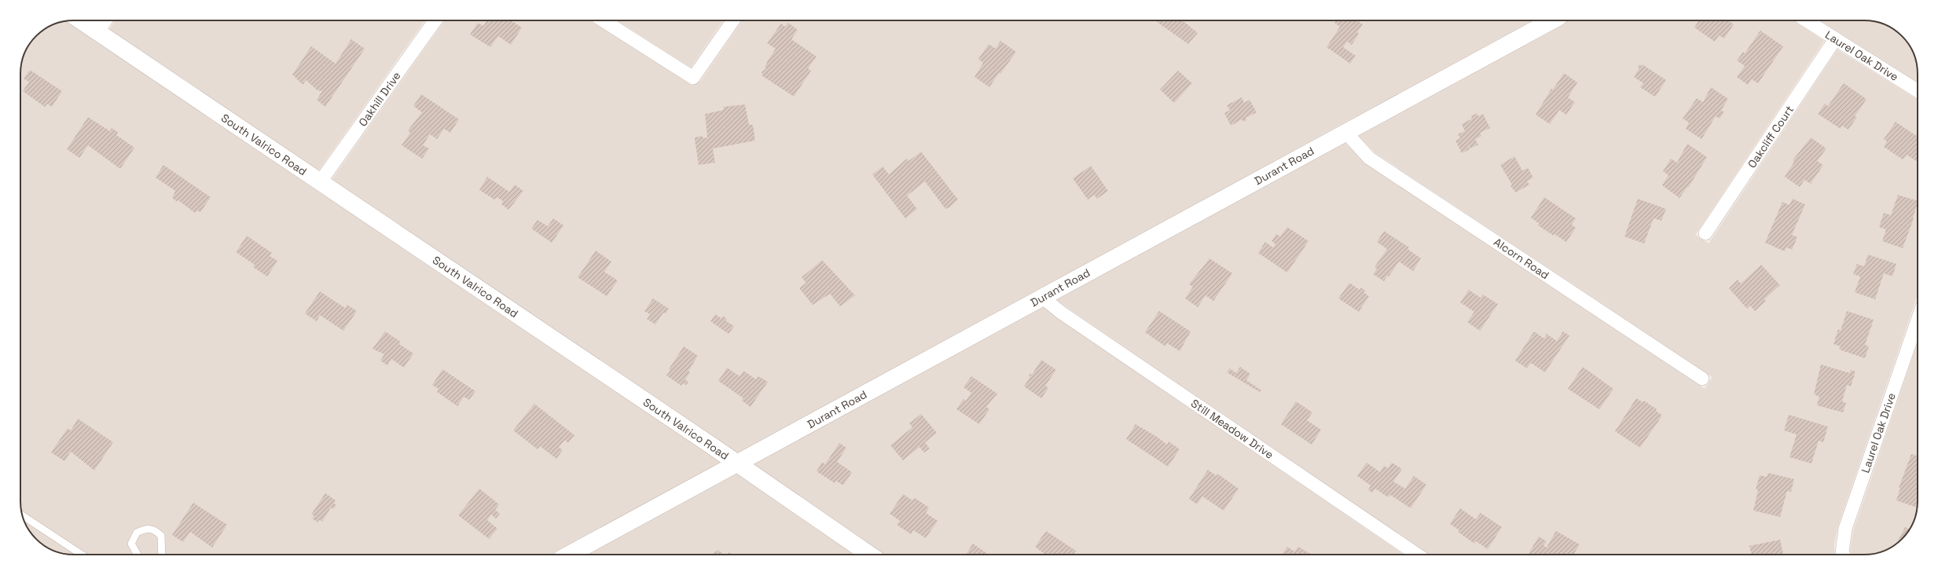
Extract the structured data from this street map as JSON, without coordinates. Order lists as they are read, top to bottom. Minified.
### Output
{"streets":{"street":["Laurel Oak Drive","Oakhill Drive","Oakcliff Court","South Valrico Road","Durant Road","Alcorn Road","Still Meadow Drive"]},"crossings":[["Laurel Oak Drive","Oakcliff Court"],["Oakhill Drive","South Valrico Road"],["South Valrico Road","Durant Road"],["Durant Road","Alcorn Road"],["Durant Road","Still Meadow Drive"]]}
